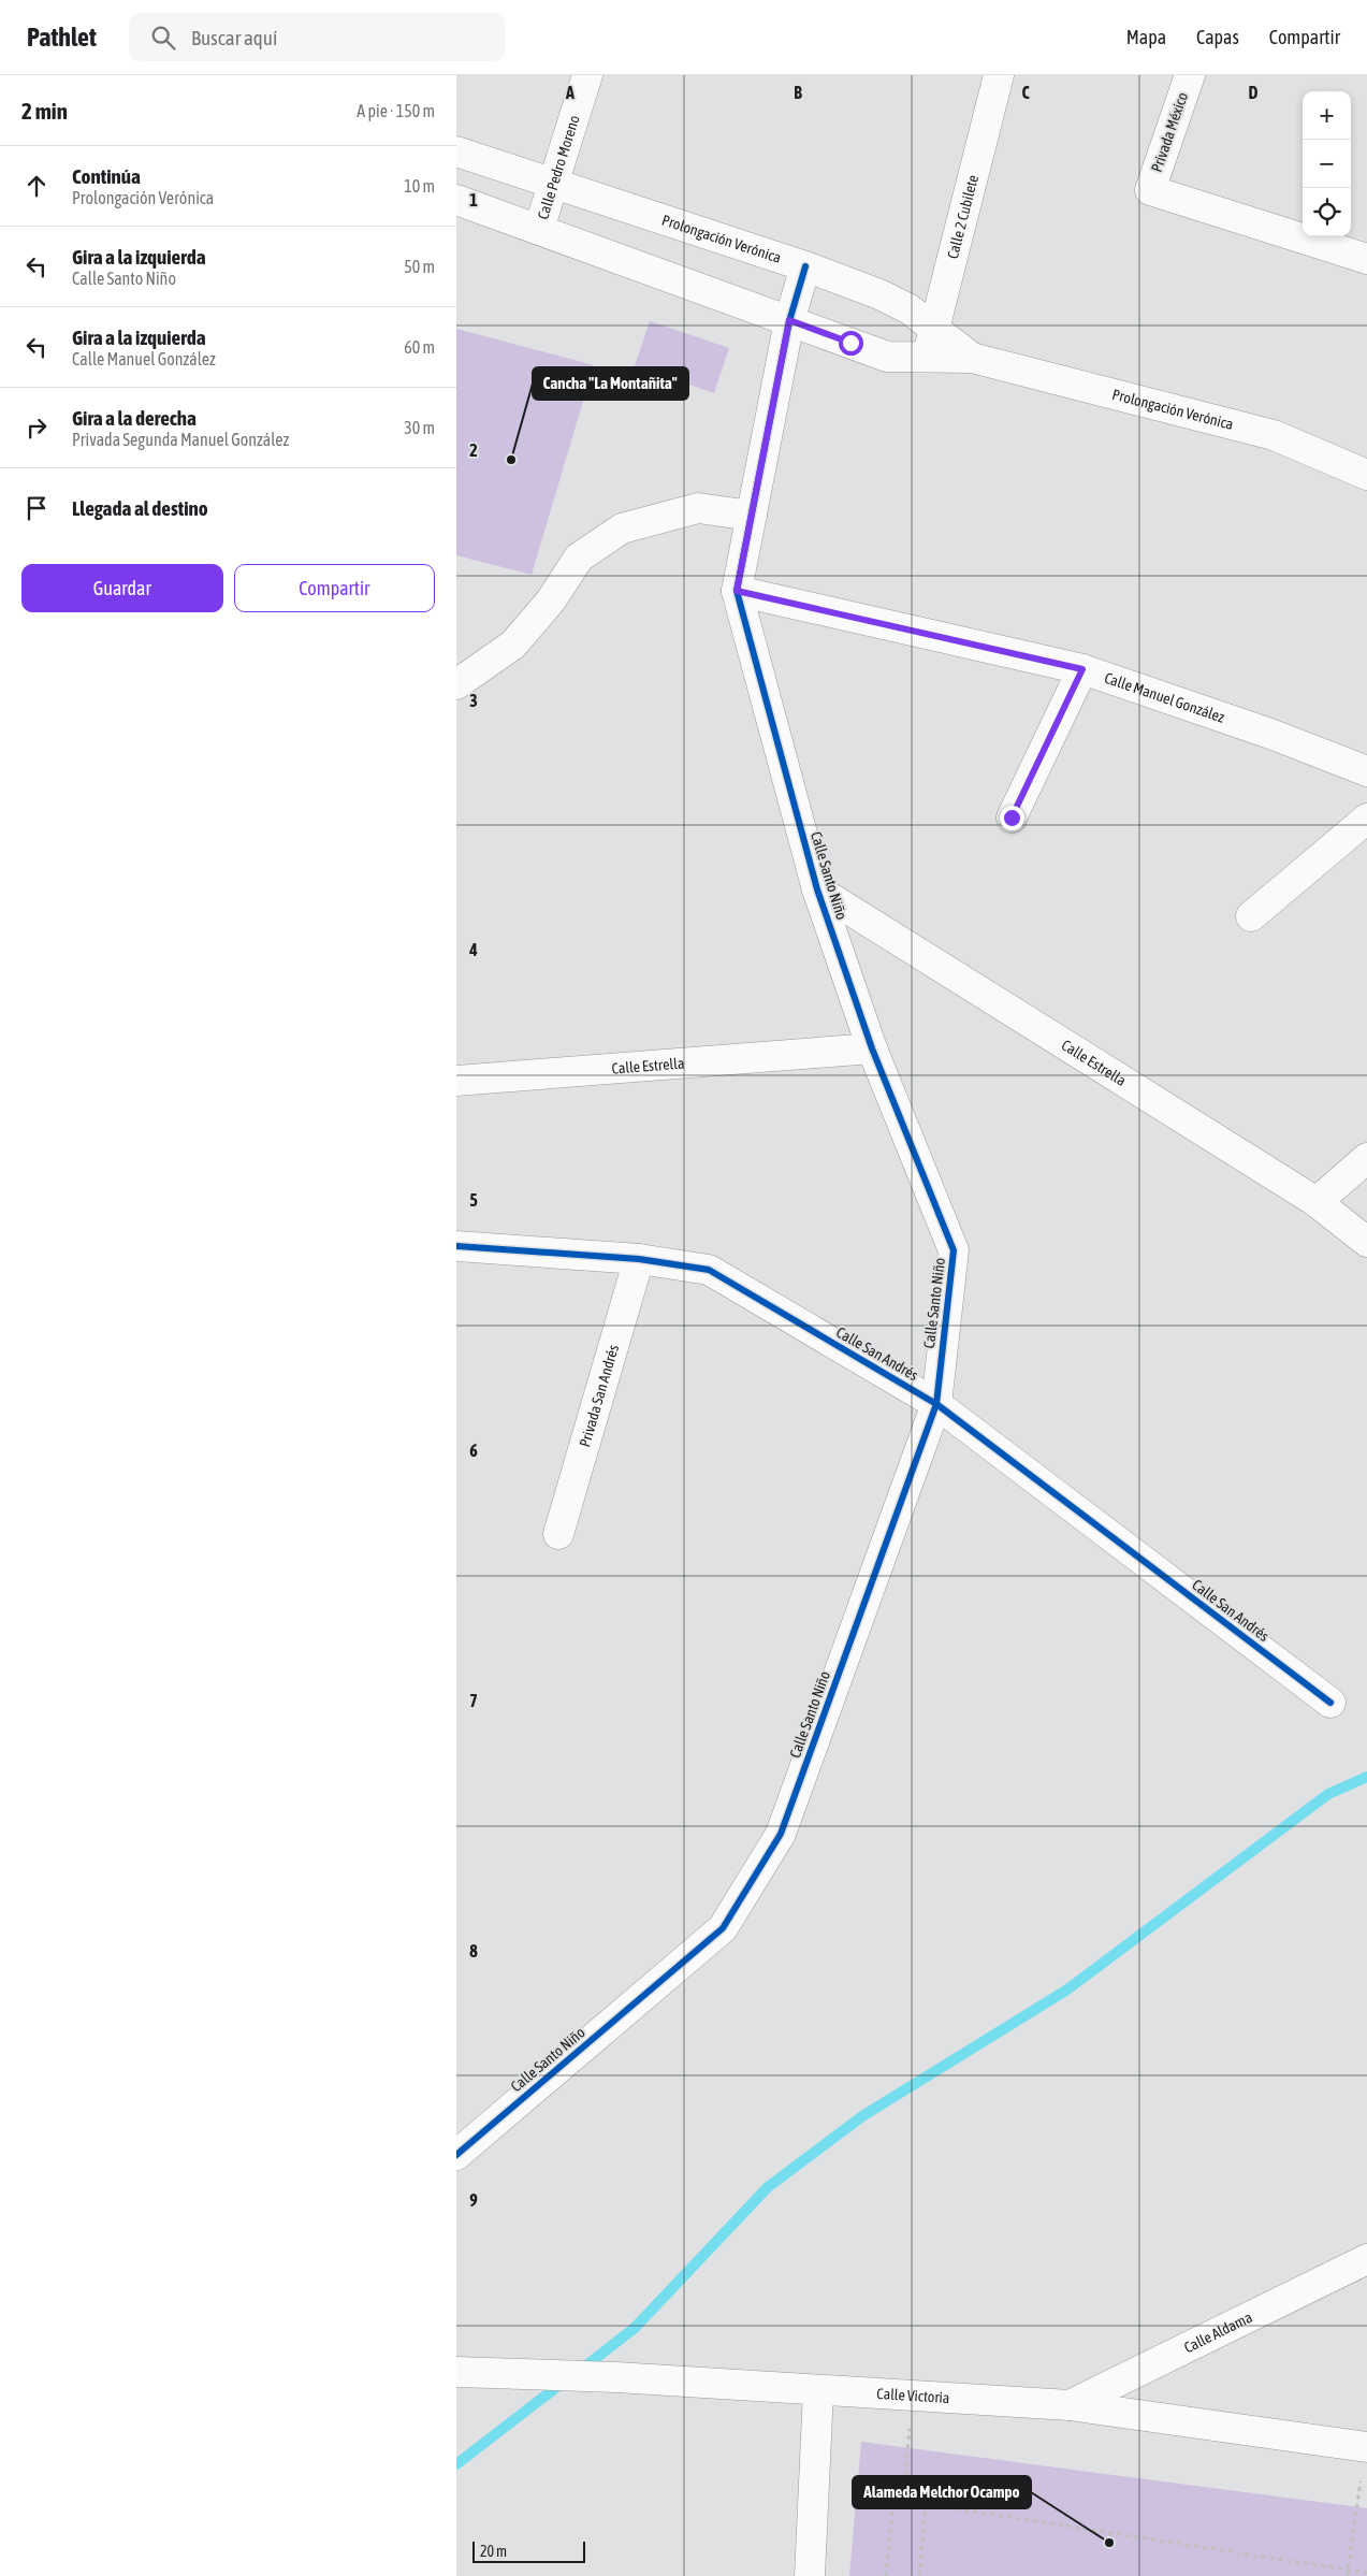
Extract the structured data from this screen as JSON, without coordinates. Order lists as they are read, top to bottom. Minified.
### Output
{"streets":{"street":["Privada México","Calle Pedro Moreno","Calle 2 Cubilete","Prolongación Verónica","Calle Manuel González","Calle Santo Niño","Calle Estrella","Calle San Andrés","Privada San Andrés","Calle Aldama","Calle Victoria"]},"crossings":[["Calle Pedro Moreno","Prolongación Verónica"],["Calle 2 Cubilete","Prolongación Verónica"],["Prolongación Verónica","Calle Santo Niño"],["Calle Manuel González","Calle Santo Niño"],["Calle Santo Niño","Calle Estrella"],["Calle Santo Niño","Calle San Andrés"],["Calle San Andrés","Privada San Andrés"],["Calle Aldama","Calle Victoria"]],"places":["Cancha \"La Montañita\"","Alameda Melchor Ocampo"],"scale_bar":"20 m","page":{"header":"Pathlet","search":"Buscar aquí","nav":["Mapa","Capas","Compartir"],"heading":["2 min","A pie · 150 m"],"map_buttons":["+","−"],"list":[["Continúa","Prolongación Verónica","10 m"],["Gira a la izquierda","Calle Santo Niño","50 m"],["Gira a la izquierda","Calle Manuel González","60 m"],["Gira a la derecha","Privada Segunda Manuel González","30 m"],"Llegada al destino"],"buttons":["Guardar","Compartir"],"scale":"20 m"},"grid":{"columns":["A","B","C","D"],"rows":["1","2","3","4","5","6","7","8","9"]}}
